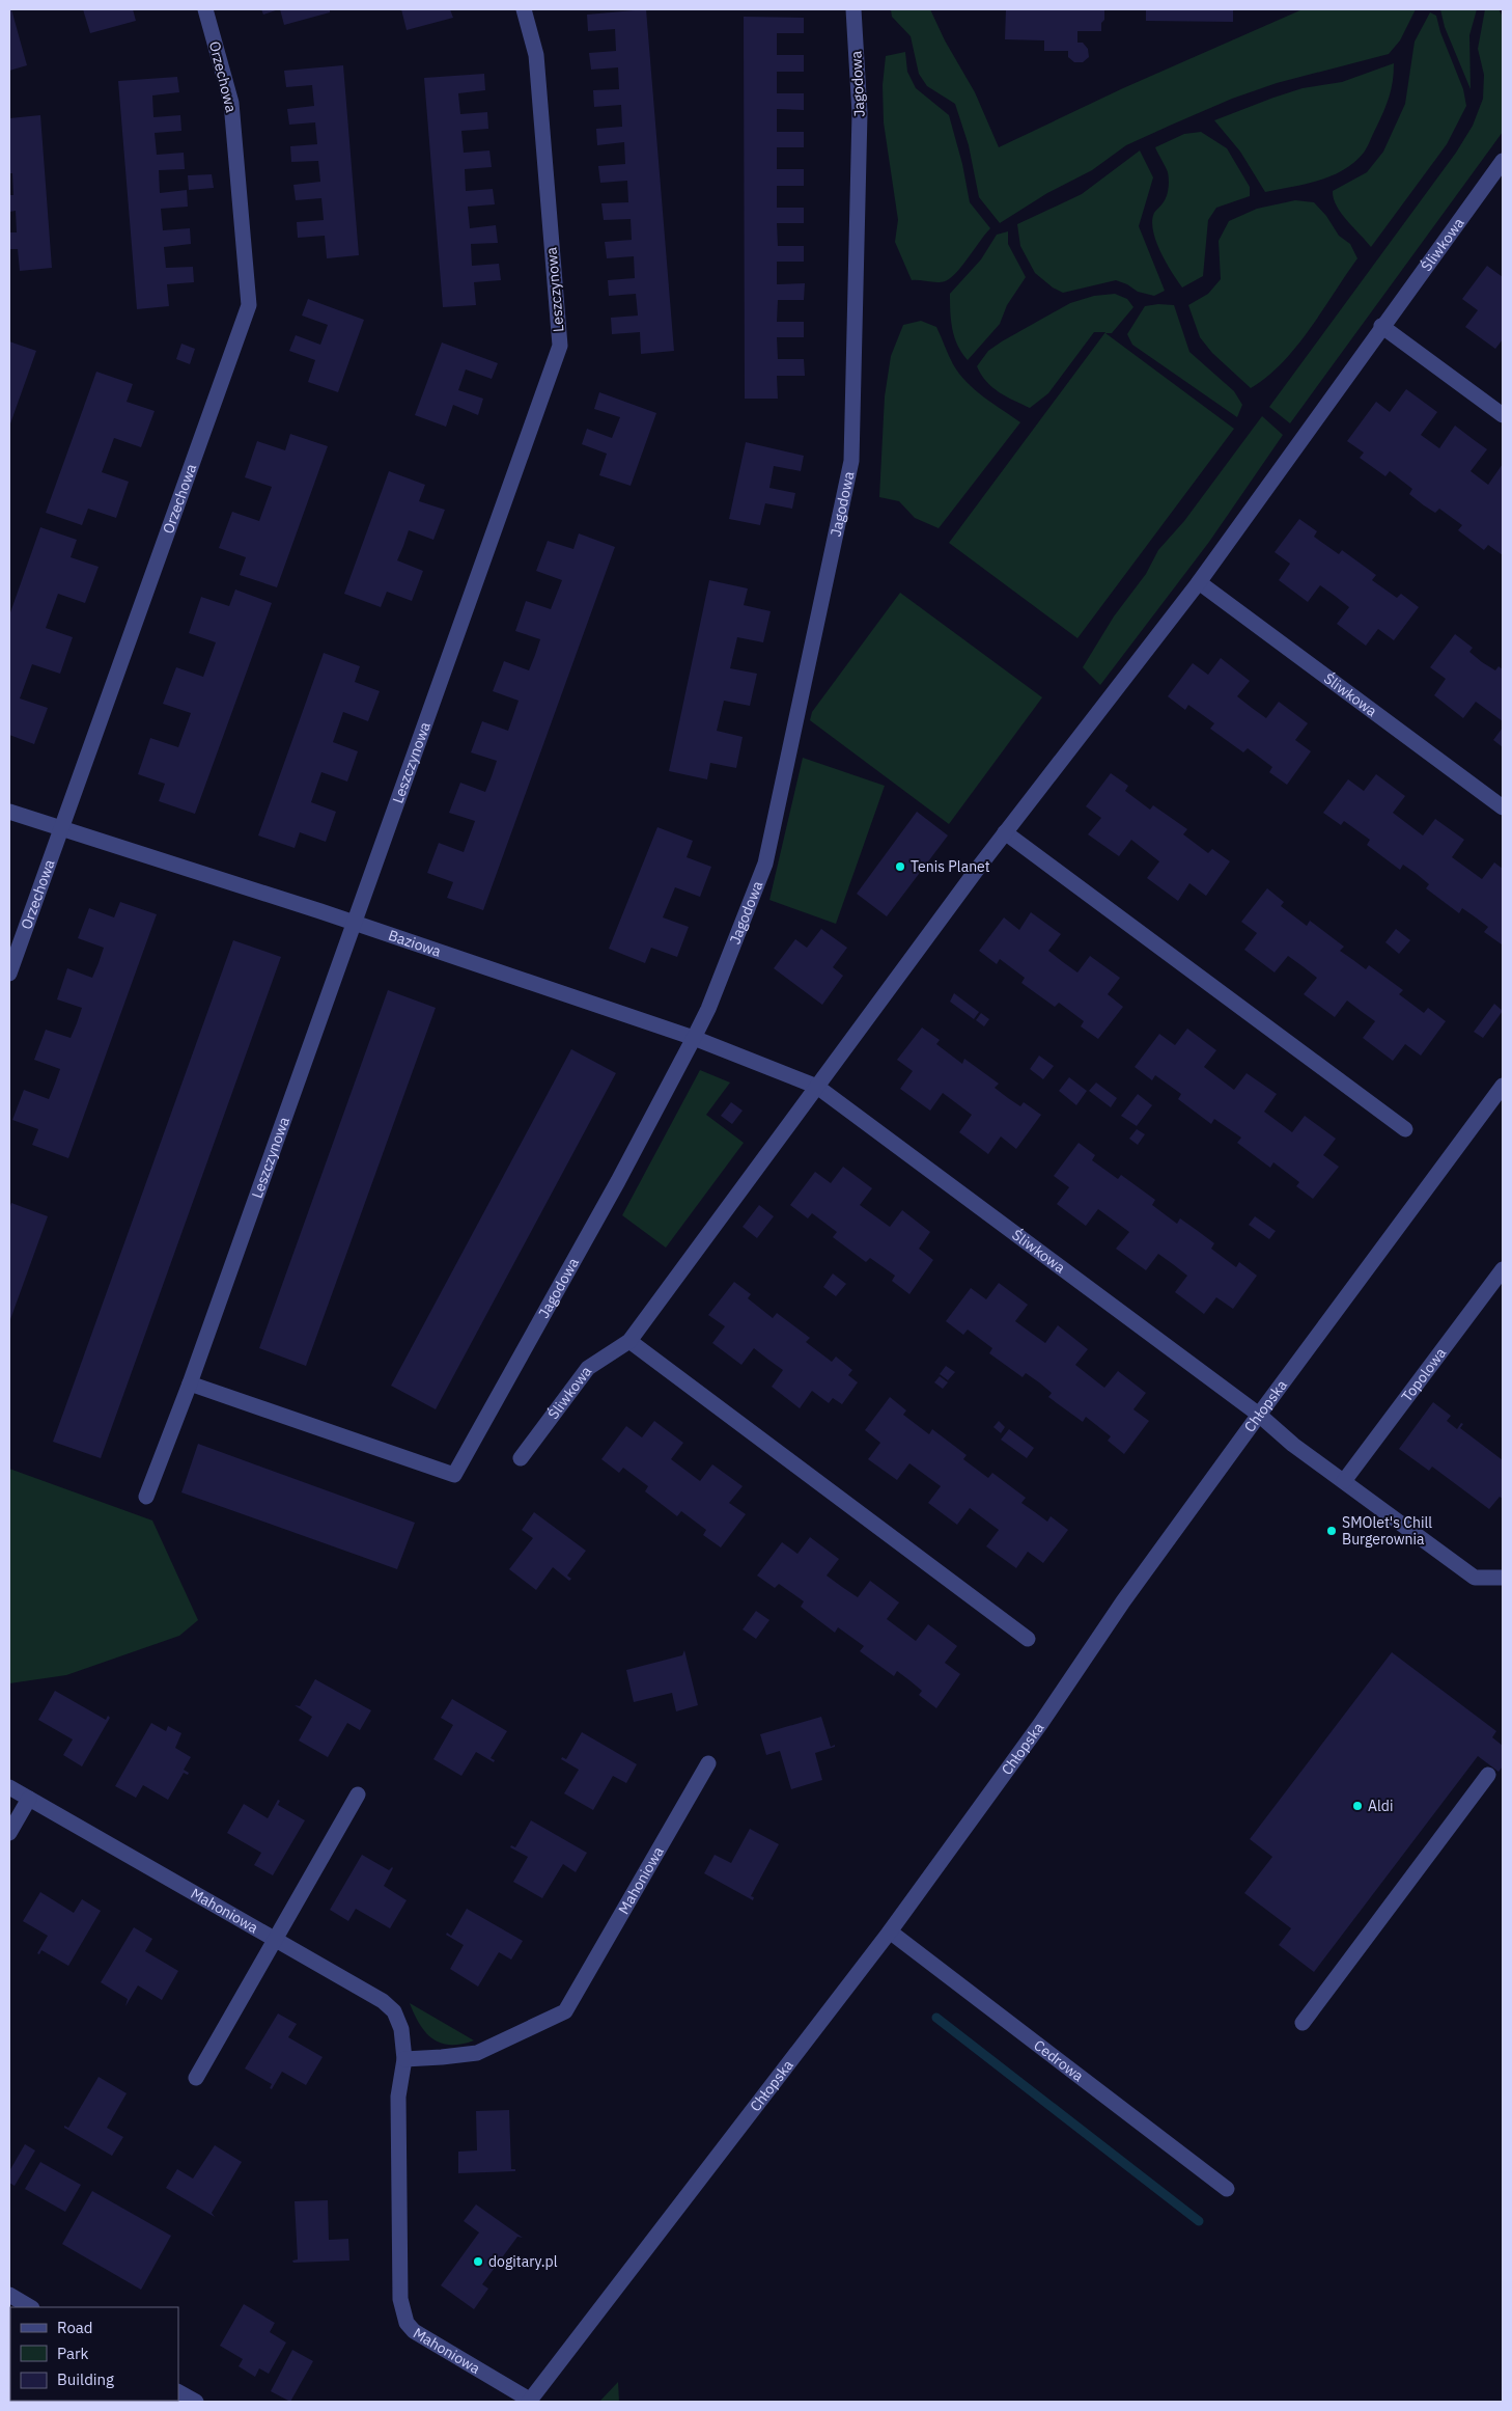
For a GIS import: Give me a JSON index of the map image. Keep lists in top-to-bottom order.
{
  "streets": {
    "street": [
      "Orzechowa",
      "Jagodowa",
      "Śliwkowa",
      "Leszczynowa",
      "Baziowa",
      "Topolowa",
      "Chłopska",
      "Mahoniowa",
      "Cedrowa"
    ]
  },
  "crossings": [
    ["Orzechowa", "Baziowa"],
    ["Jagodowa", "Leszczynowa"],
    ["Jagodowa", "Baziowa"],
    ["Śliwkowa", "Baziowa"],
    ["Śliwkowa", "Chłopska"],
    ["Leszczynowa", "Baziowa"],
    ["Chłopska", "Mahoniowa"],
    ["Chłopska", "Cedrowa"]
  ],
  "places": [
    "Tenis Planet",
    "SMOlet's Chill Burgerownia",
    "Aldi",
    "dogitary.pl"
  ],
  "legend": ["Road", "Park", "Building"]
}
